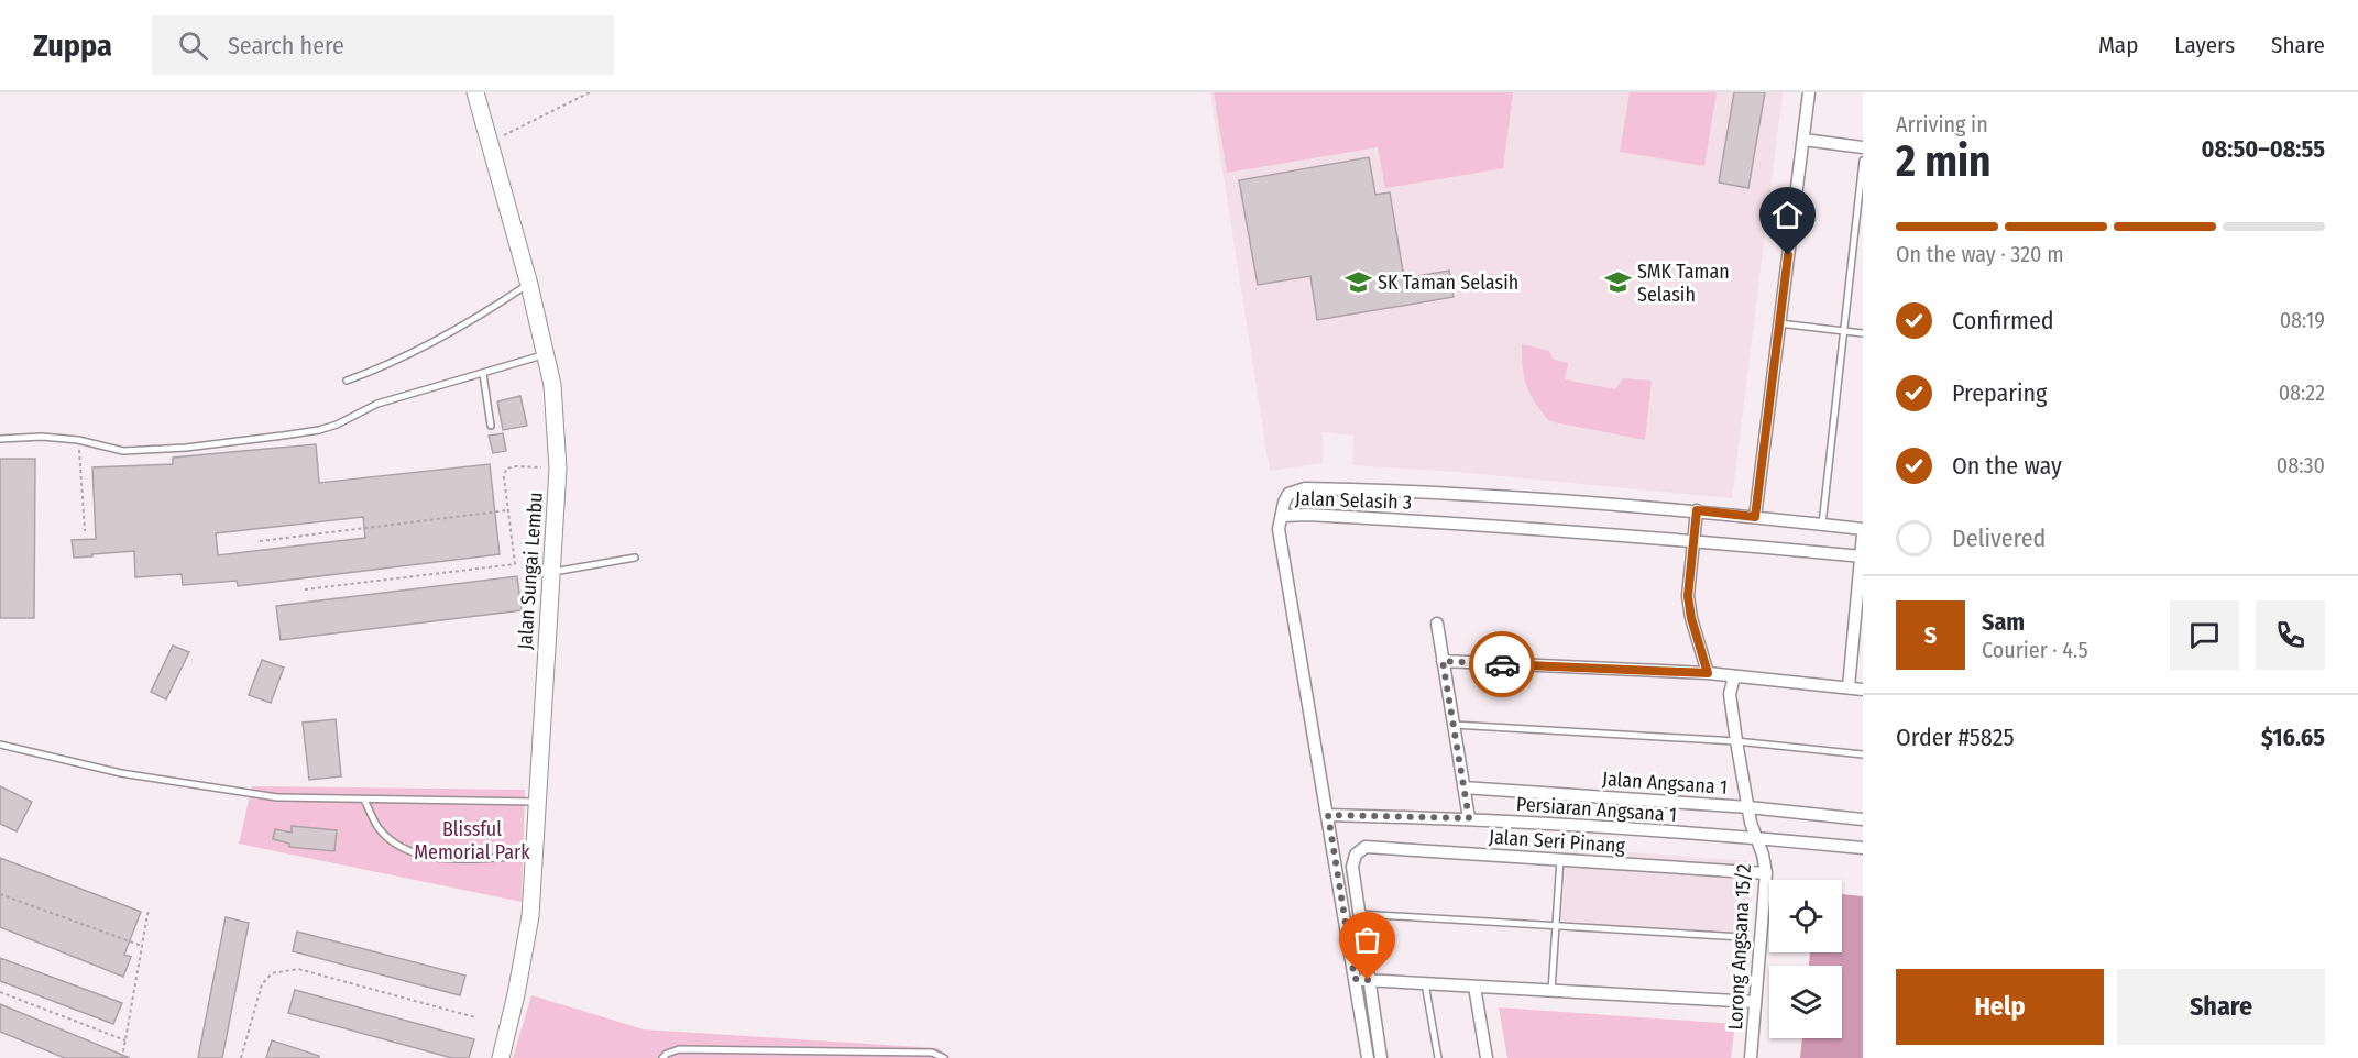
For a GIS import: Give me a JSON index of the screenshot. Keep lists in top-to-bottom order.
{
  "streets": {
    "main road": ["Jalan Sungai Lembu"],
    "street": [
      "Jalan Selasih 3",
      "Jalan Angsana 1",
      "Persiaran Angsana 1",
      "Jalan Seri Pinang",
      "Lorong Angsana 15/2"
    ]
  },
  "crossings": [
    ["Jalan Angsana 1", "Lorong Angsana 15/2"],
    ["Persiaran Angsana 1", "Lorong Angsana 15/2"],
    ["Jalan Seri Pinang", "Lorong Angsana 15/2"]
  ],
  "parks": ["Blissful Memorial Park"],
  "places": {
    "school or university": ["SK Taman Selasih", "SMK Taman Selasih"]
  },
  "page": {
    "header": "Zuppa",
    "search": "Search here",
    "nav": ["Map", "Layers", "Share"],
    "heading": ["2 min", "Arriving in", "08:50–08:55"],
    "panel": [
      "Sam",
      "Courier · 4.5",
      "Order #5825",
      "$16.65"
    ],
    "bar": "On the way · 320 m",
    "list": [
      ["Confirmed", "08:19"],
      ["Preparing", "08:22"],
      ["On the way", "08:30"],
      "Delivered"
    ],
    "round": "S",
    "buttons": ["Help", "Share"]
  }
}
